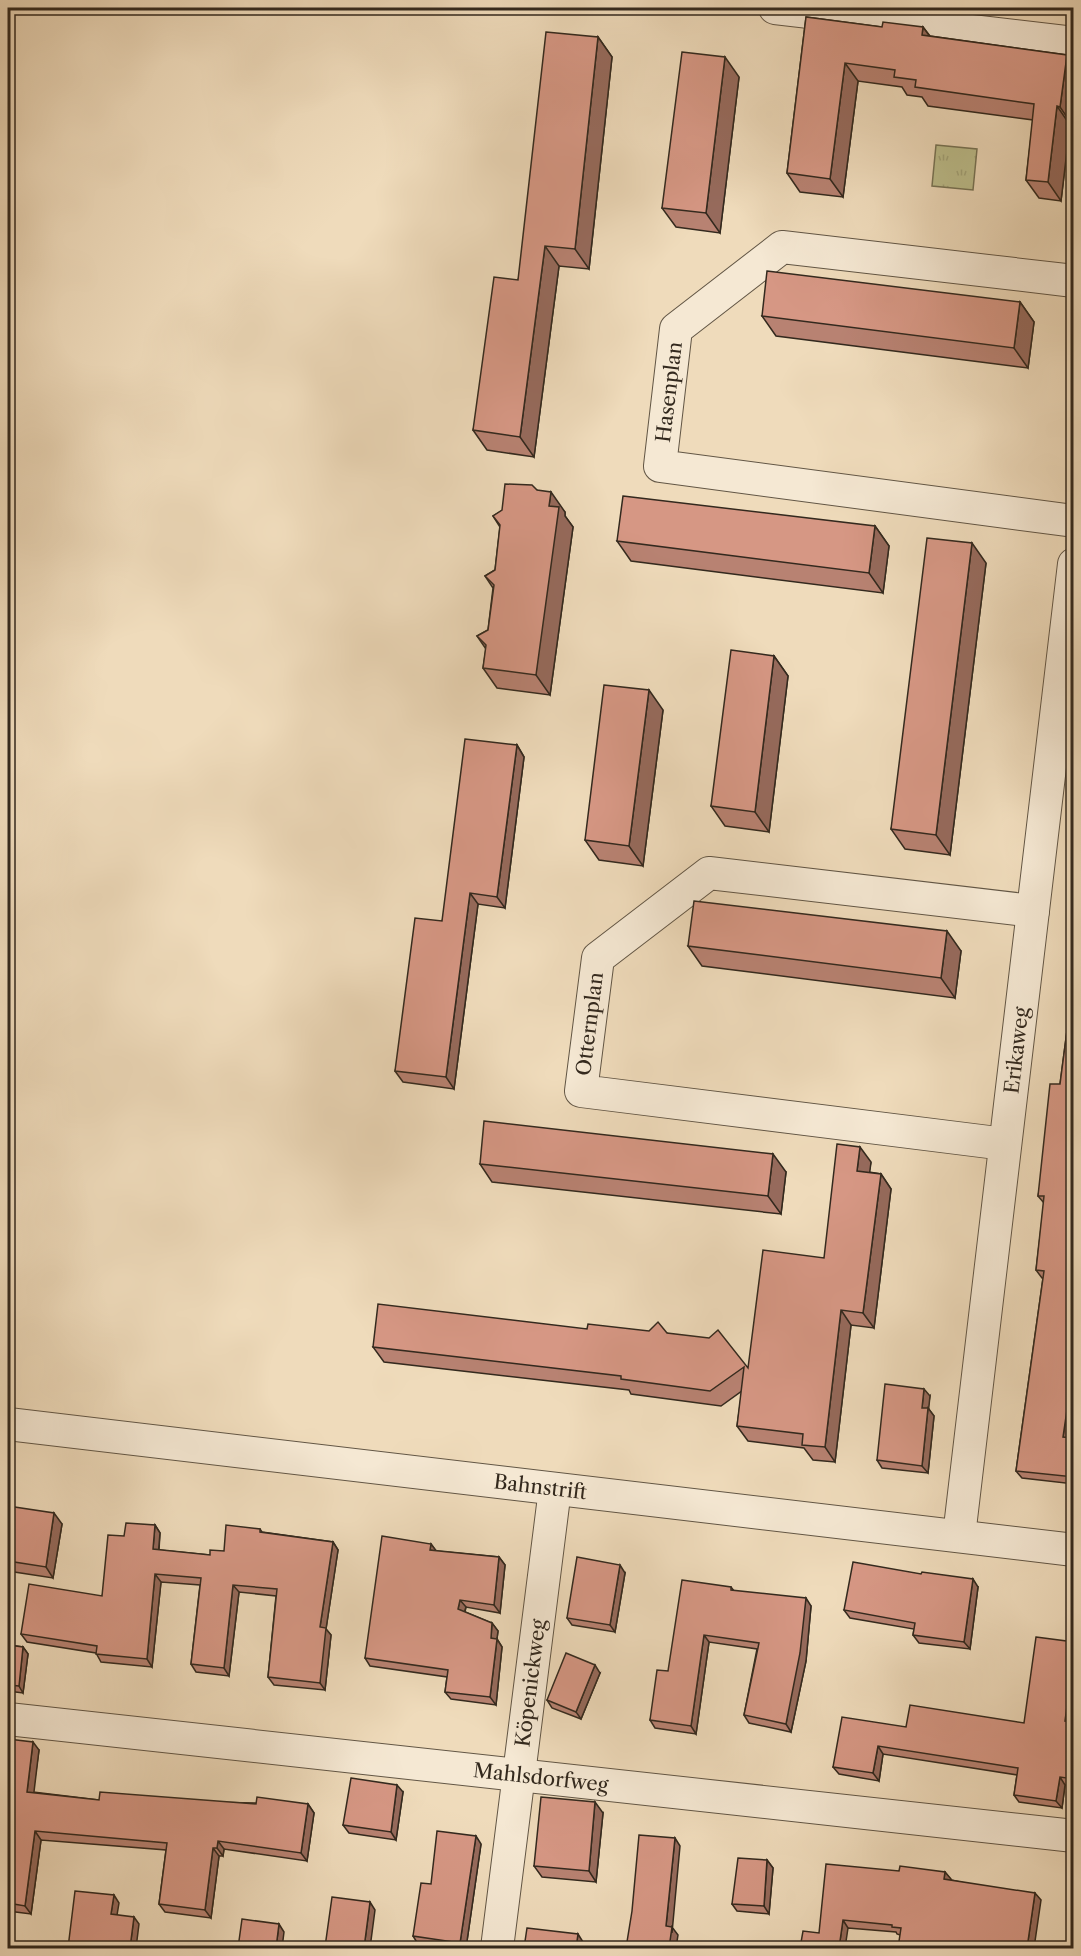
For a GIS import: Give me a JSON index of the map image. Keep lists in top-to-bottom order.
{
  "streets": {
    "street": [
      "Hasenplan",
      "Otternplan",
      "Erikaweg",
      "Bahnstrift",
      "Köpenickweg",
      "Mahlsdorfweg"
    ]
  },
  "crossings": [
    ["Otternplan", "Erikaweg"],
    ["Erikaweg", "Bahnstrift"],
    ["Bahnstrift", "Köpenickweg"],
    ["Köpenickweg", "Mahlsdorfweg"]
  ]
}
